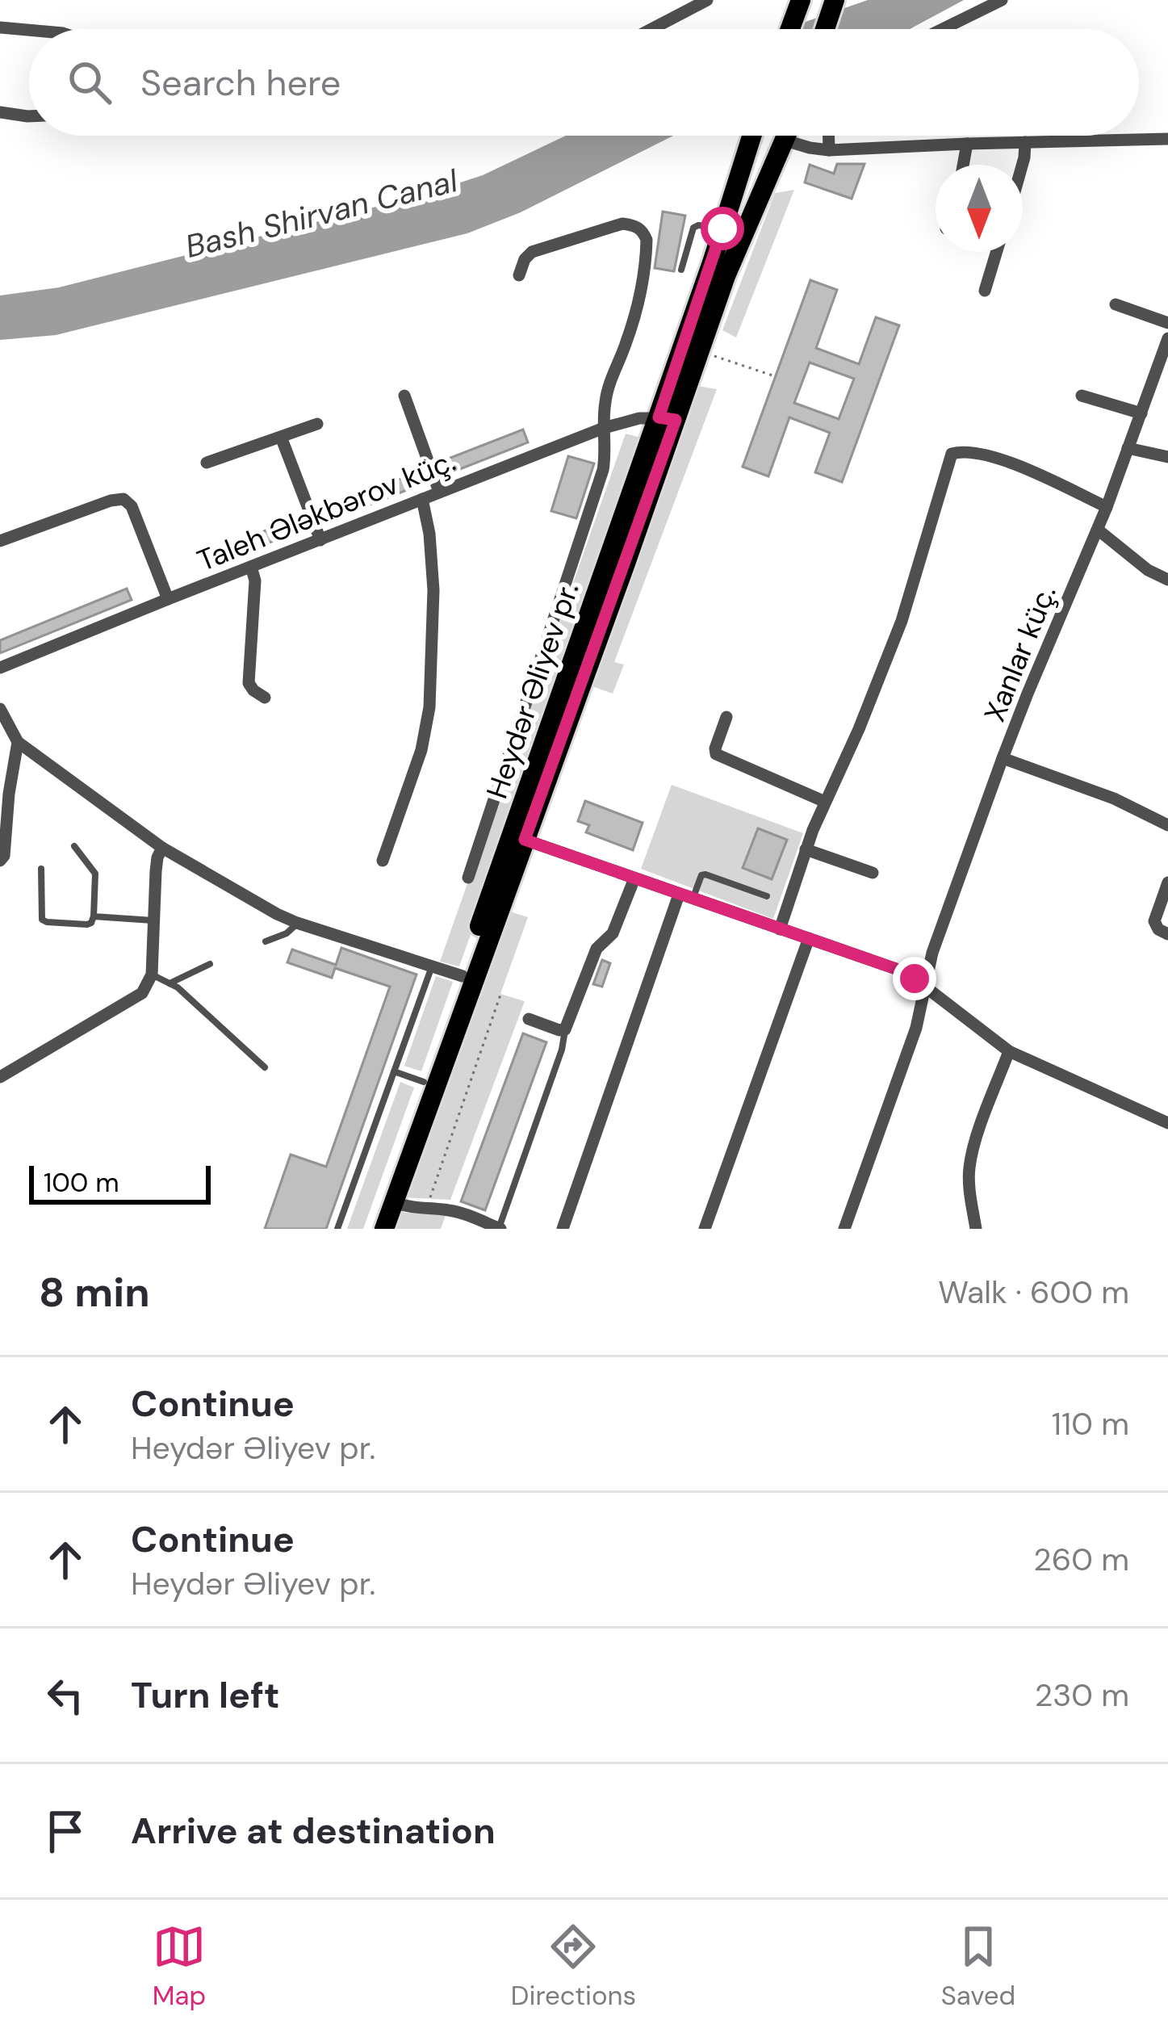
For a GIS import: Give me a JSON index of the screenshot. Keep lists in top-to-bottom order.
{
  "streets": {
    "main road": ["Heydər Əliyev pr."],
    "street": ["Taleh Ələkbərov küç.", "Xanlar küç."]
  },
  "crossings": [
    ["Taleh Ələkbərov küç.", "Heydər Əliyev pr."]
  ],
  "water": ["Bash Shirvan Canal"],
  "scale_bar": "100 m",
  "north": "bottom",
  "page": {
    "search": "Search here",
    "scale": "100 m",
    "heading": ["8 min", "Walk · 600 m"],
    "list": [
      ["Continue", "Heydər Əliyev pr.", "110 m"],
      ["Continue", "Heydər Əliyev pr.", "260 m"],
      ["Turn left", "230 m"],
      "Arrive at destination"
    ],
    "nav": ["Map", "Directions", "Saved"]
  }
}
